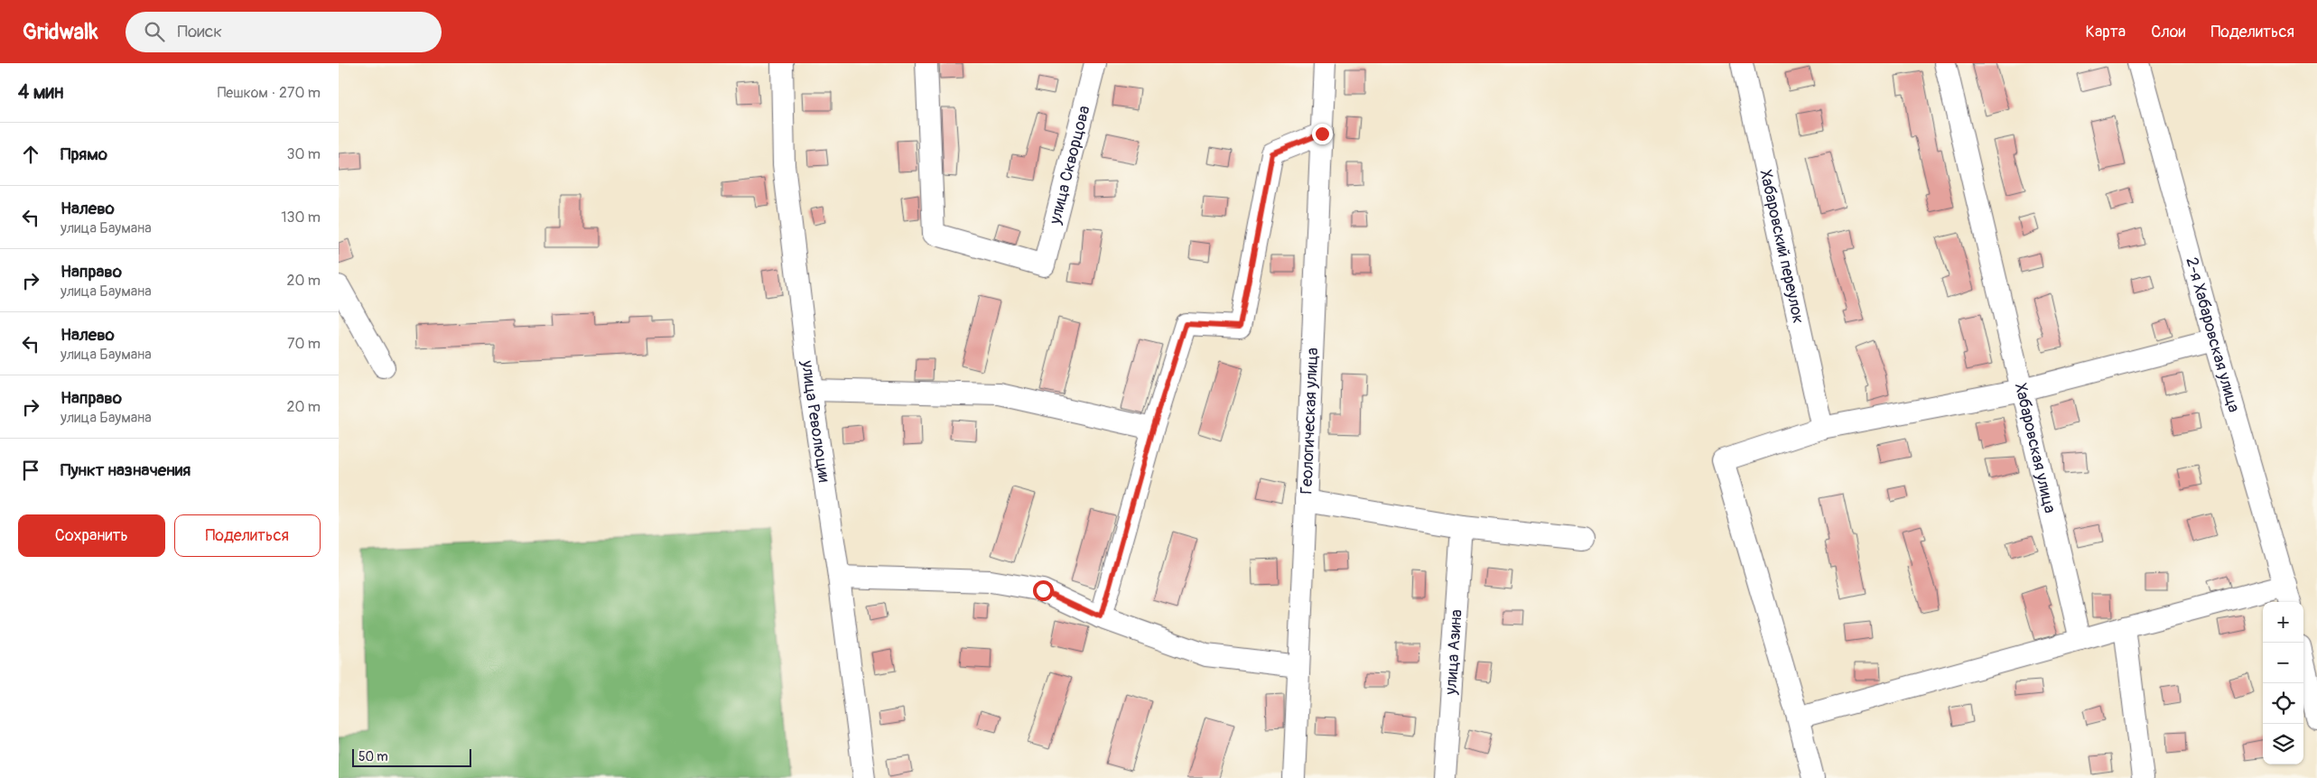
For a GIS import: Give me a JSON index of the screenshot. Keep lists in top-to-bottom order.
{
  "streets": {
    "street": [
      "улица Скворцова",
      "Хабаровский переулок",
      "2-я Хабаровская улица",
      "Геологическая улица",
      "улица Революции",
      "Хабаровская улица",
      "улица Азина"
    ]
  },
  "scale_bar": "50 m",
  "page": {
    "header": "Gridwalk",
    "search": "Поиск",
    "nav": ["Карта", "Слои", "Поделиться"],
    "heading": ["4 мин", "Пешком · 270 m"],
    "list": [
      ["Прямо", "30 m"],
      ["Налево", "улица Баумана", "130 m"],
      ["Направо", "улица Баумана", "20 m"],
      ["Налево", "улица Баумана", "70 m"],
      ["Направо", "улица Баумана", "20 m"],
      "Пункт назначения"
    ],
    "buttons": ["Сохранить", "Поделиться"],
    "map_buttons": ["+", "−"],
    "scale": "50 m"
  }
}
